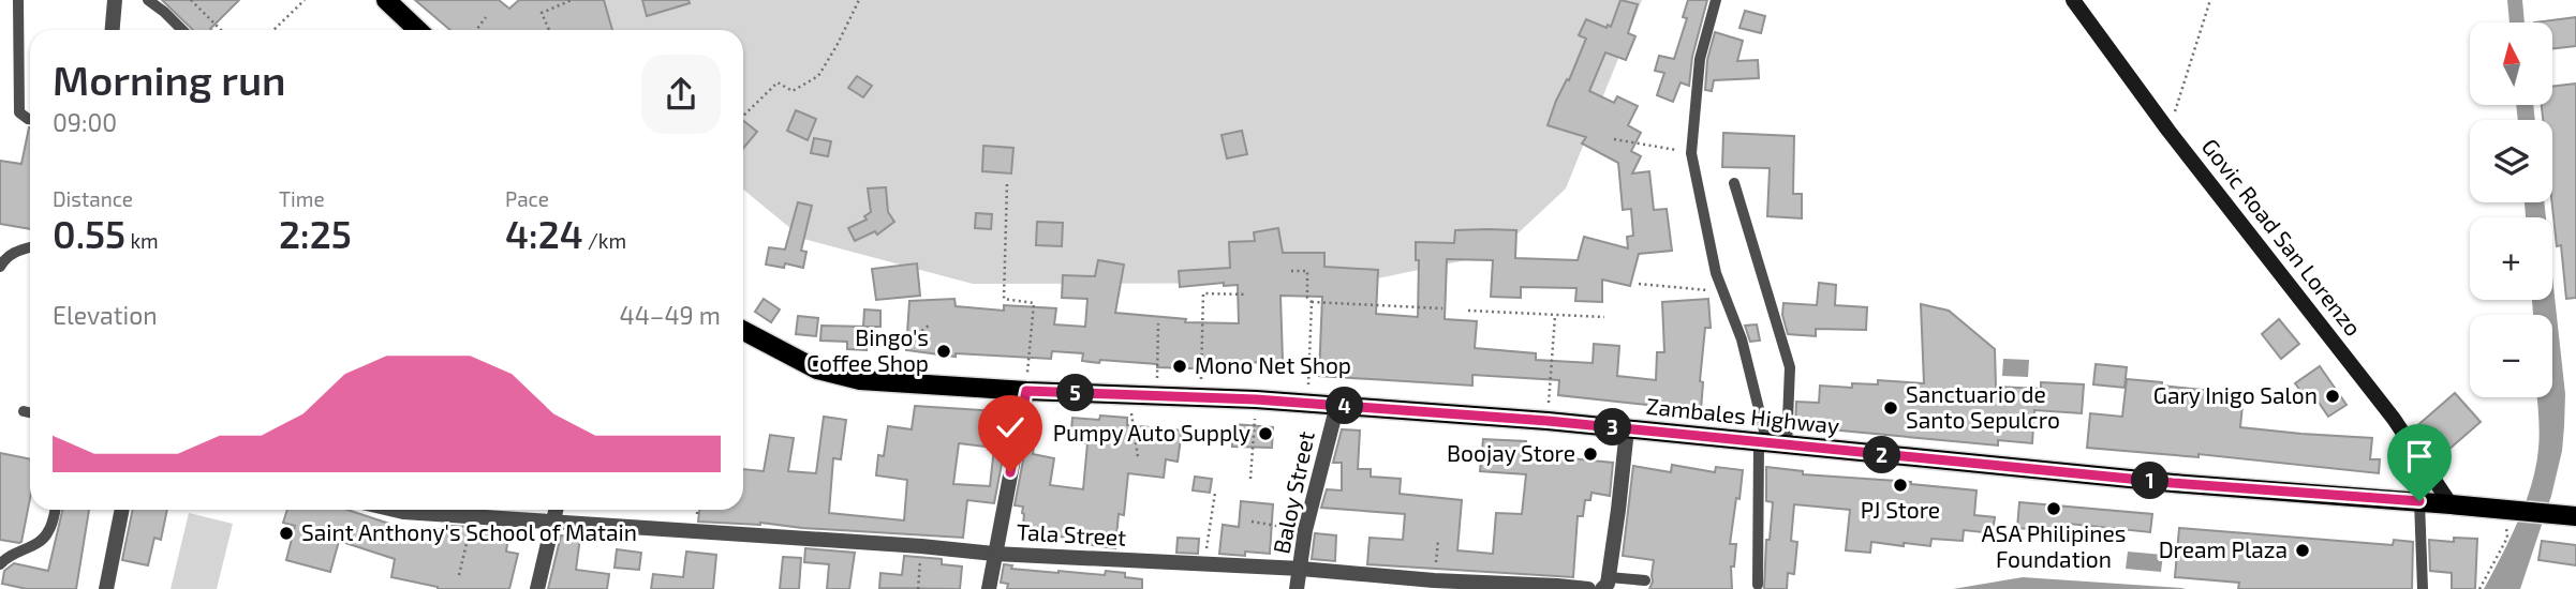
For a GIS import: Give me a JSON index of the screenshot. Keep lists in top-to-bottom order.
{
  "streets": {
    "main road": ["Govic Road San Lorenzo", "Zambales Highway"],
    "street": ["Baloy Street", "Tala Street"]
  },
  "crossings": [
    ["Govic Road San Lorenzo", "Zambales Highway"],
    ["Zambales Highway", "Baloy Street"],
    ["Baloy Street", "Tala Street"]
  ],
  "places": [
    "Bingo's Coffee Shop",
    "Mono Net Shop",
    "Gary Inigo Salon",
    "Sanctuario de Santo Sepulcro",
    "Pumpy Auto Supply",
    "Boojay Store",
    "PJ Store",
    "ASA Philipines Foundation",
    "Saint Anthony's School of Matain",
    "Dream Plaza"
  ],
  "north": "top",
  "page": {
    "map_buttons": ["+", "−"],
    "heading": ["Morning run", "09:00"],
    "stats": [
      ["Distance", "0.55 km"],
      ["Time", "2:25"],
      ["Pace", "4:24 /km"]
    ],
    "chart": ["Elevation", "44–49 m"],
    "pins": [
      "5",
      "4",
      "3",
      "2",
      "1"
    ]
  }
}
